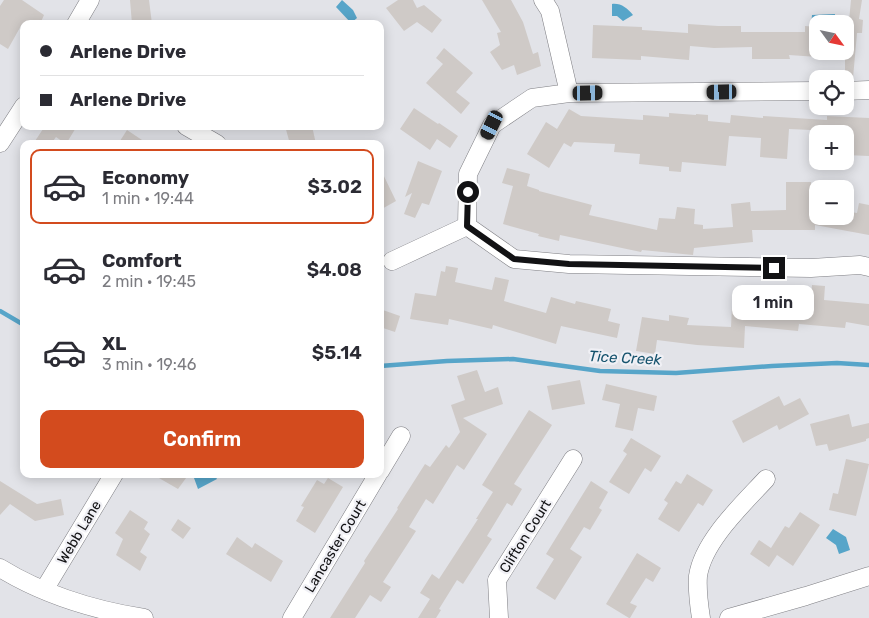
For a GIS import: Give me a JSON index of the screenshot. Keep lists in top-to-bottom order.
{
  "streets": {
    "street": ["Webb Lane", "Clifton Court", "Lancaster Court"]
  },
  "water": ["Tice Creek"],
  "north": "bottom right",
  "page": {
    "map_buttons": ["+", "−"],
    "banner": ["Arlene Drive", "Arlene Drive"],
    "list": [
      {
        "name": "Economy",
        "note": "1 min · 19:44",
        "value": "$3.02"
      },
      {
        "name": "Comfort",
        "note": "2 min · 19:45",
        "value": "$4.08"
      },
      {
        "name": "XL",
        "note": "3 min · 19:46",
        "value": "$5.14"
      }
    ],
    "bubble": "1 min",
    "buttons": "Confirm"
  }
}
